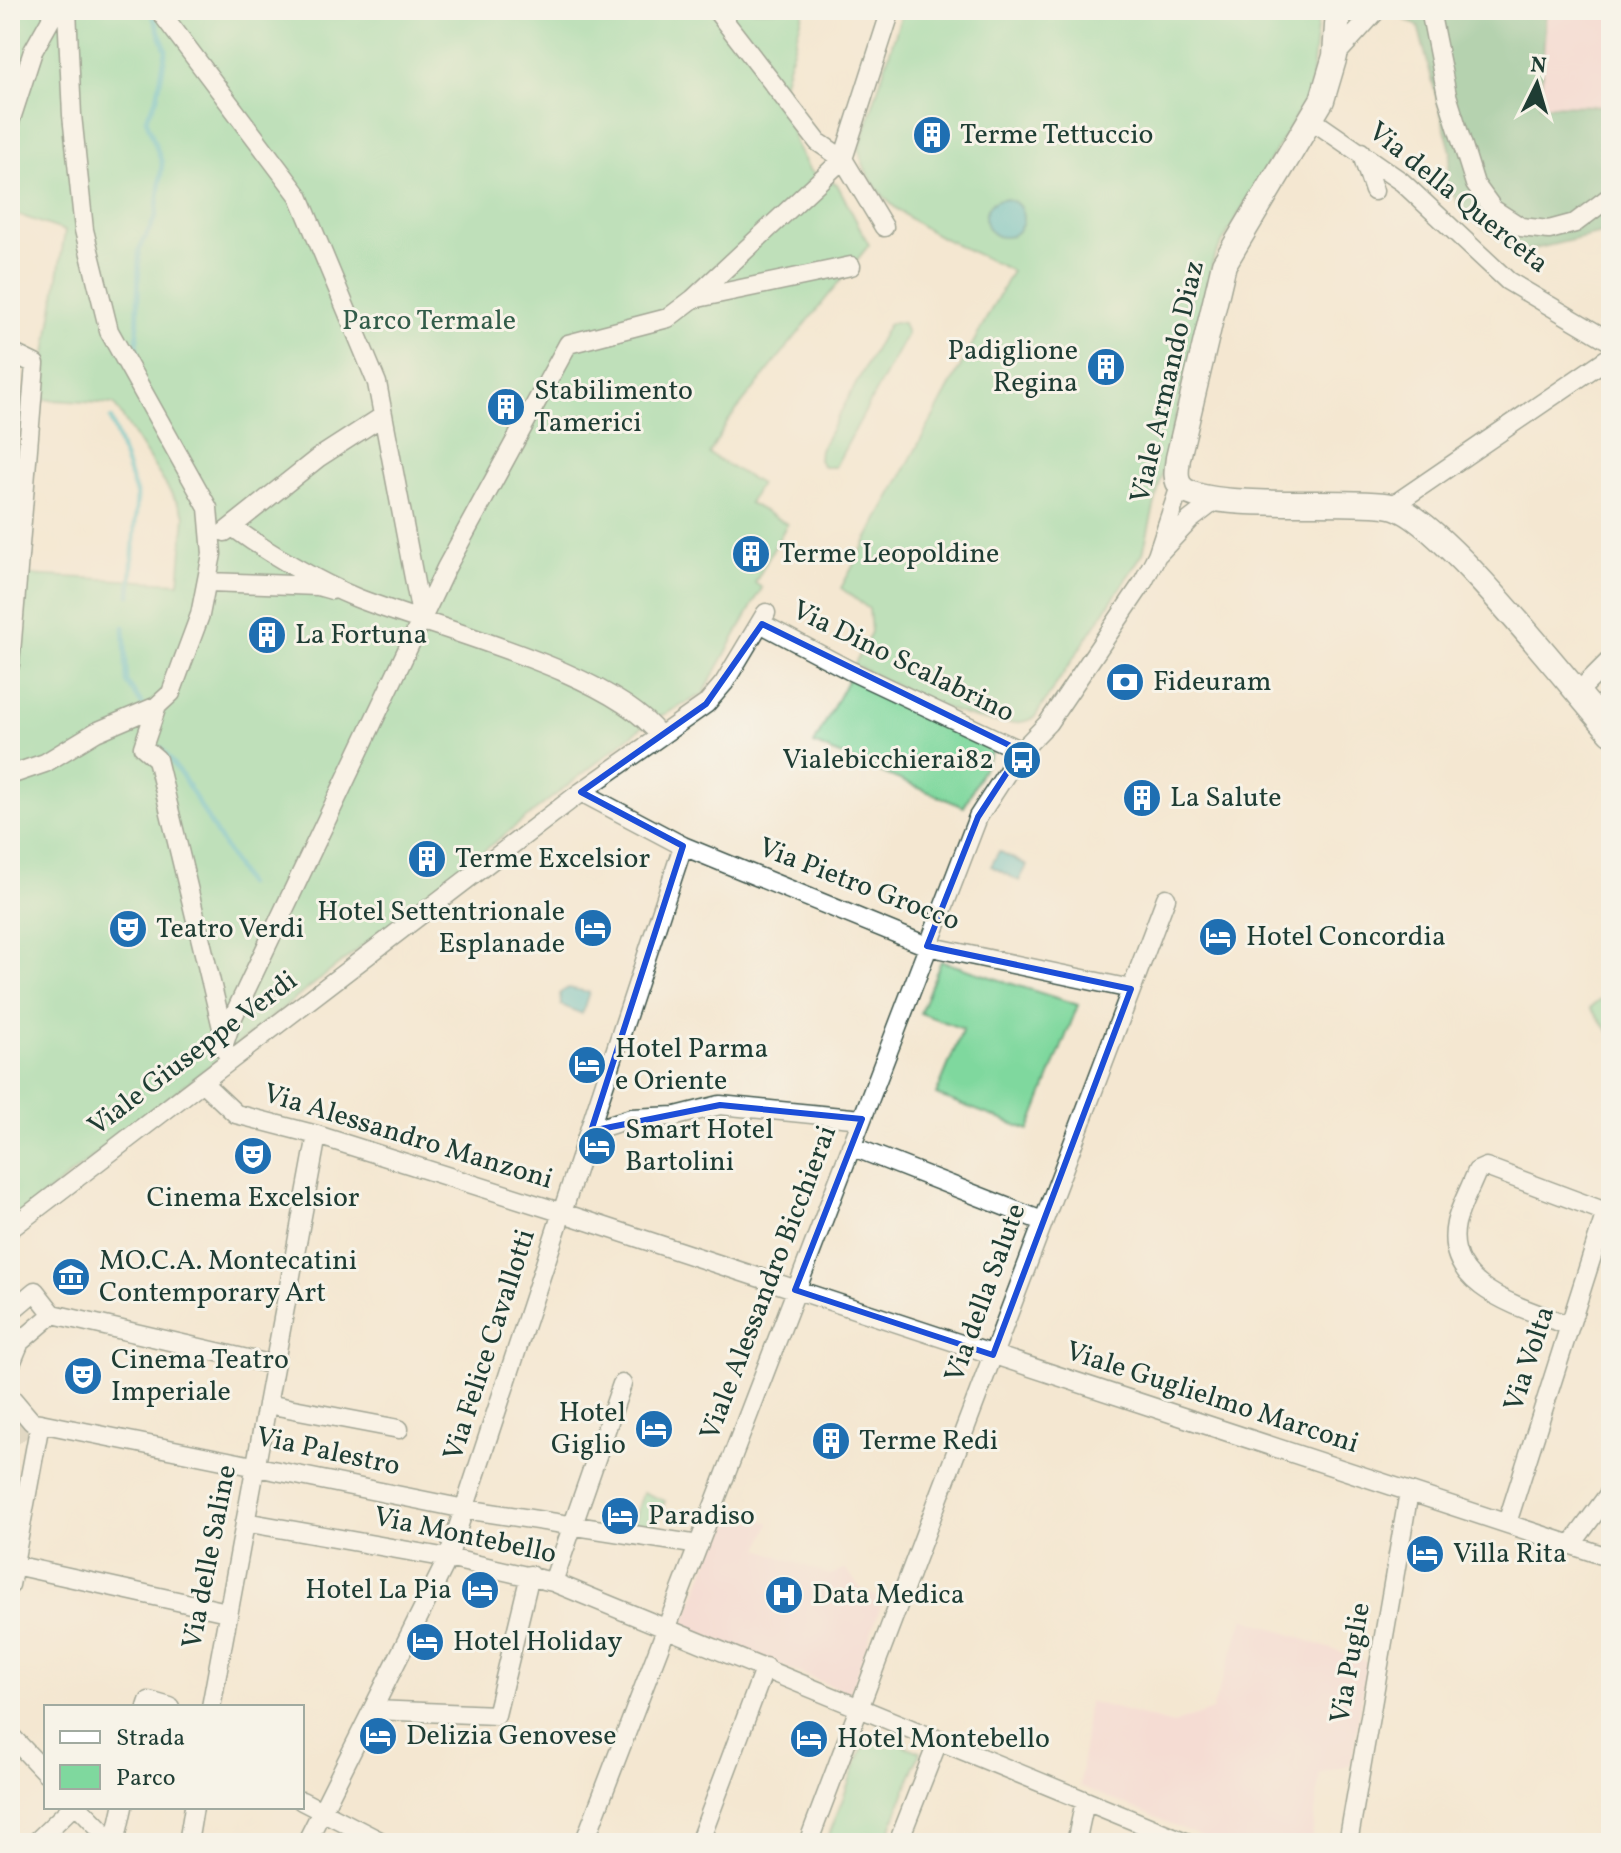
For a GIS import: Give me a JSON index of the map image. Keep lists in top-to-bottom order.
{
  "streets": {
    "main road": ["Viale Armando Diaz"],
    "street": [
      "Via della Querceta",
      "Via Dino Scalabrino",
      "Via Pietro Grocco",
      "Viale Giuseppe Verdi",
      "Via Alessandro Manzoni",
      "Viale Alessandro Bicchierai",
      "Via della Salute",
      "Via Felice Cavallotti",
      "Via Volta",
      "Viale Guglielmo Marconi",
      "Via Palestro",
      "Via Montebello",
      "Via delle Saline",
      "Via Puglie"
    ]
  },
  "crossings": [
    ["Via della Querceta", "Viale Armando Diaz"],
    ["Viale Armando Diaz", "Via Dino Scalabrino"],
    ["Viale Armando Diaz", "Viale Alessandro Bicchierai"],
    ["Via Dino Scalabrino", "Viale Giuseppe Verdi"],
    ["Via Dino Scalabrino", "Viale Alessandro Bicchierai"],
    ["Via Pietro Grocco", "Viale Giuseppe Verdi"],
    ["Via Pietro Grocco", "Viale Alessandro Bicchierai"],
    ["Via Pietro Grocco", "Via della Salute"],
    ["Via Pietro Grocco", "Via Felice Cavallotti"],
    ["Viale Giuseppe Verdi", "Via Alessandro Manzoni"],
    ["Via Alessandro Manzoni", "Viale Alessandro Bicchierai"],
    ["Via Alessandro Manzoni", "Via Felice Cavallotti"],
    ["Via Alessandro Manzoni", "Viale Guglielmo Marconi"],
    ["Via Alessandro Manzoni", "Via delle Saline"],
    ["Viale Alessandro Bicchierai", "Viale Guglielmo Marconi"],
    ["Viale Alessandro Bicchierai", "Via Palestro"],
    ["Viale Alessandro Bicchierai", "Via Montebello"],
    ["Via della Salute", "Viale Guglielmo Marconi"],
    ["Via della Salute", "Via Montebello"],
    ["Via Felice Cavallotti", "Via Palestro"],
    ["Via Felice Cavallotti", "Via Montebello"],
    ["Via Volta", "Viale Guglielmo Marconi"],
    ["Viale Guglielmo Marconi", "Via Puglie"],
    ["Via Palestro", "Via delle Saline"],
    ["Via Montebello", "Via delle Saline"]
  ],
  "parks": ["Parco Termale"],
  "places": {
    "building": [
      "Terme Tettuccio",
      "Padiglione Regina",
      "Stabilimento Tamerici",
      "Terme Leopoldine",
      "La Fortuna",
      "La Salute",
      "Terme Excelsior",
      "Terme Redi"
    ],
    "bank": ["Fideuram"],
    "bus stop": ["Vialebicchierai82"],
    "hotel": [
      "Hotel Settentrionale Esplanade",
      "Hotel Concordia",
      "Hotel Parma e Oriente",
      "Smart Hotel Bartolini",
      "Hotel Giglio",
      "Paradiso",
      "Villa Rita",
      "Hotel La Pia",
      "Hotel Holiday",
      "Delizia Genovese",
      "Hotel Montebello"
    ],
    "theatre": ["Teatro Verdi", "Cinema Excelsior", "Cinema Teatro Imperiale"],
    "museum": ["MO.C.A. Montecatini Contemporary Art"],
    "hospital": ["Data Medica"]
  },
  "legend": ["Strada", "Parco"],
  "north": "top"
}
